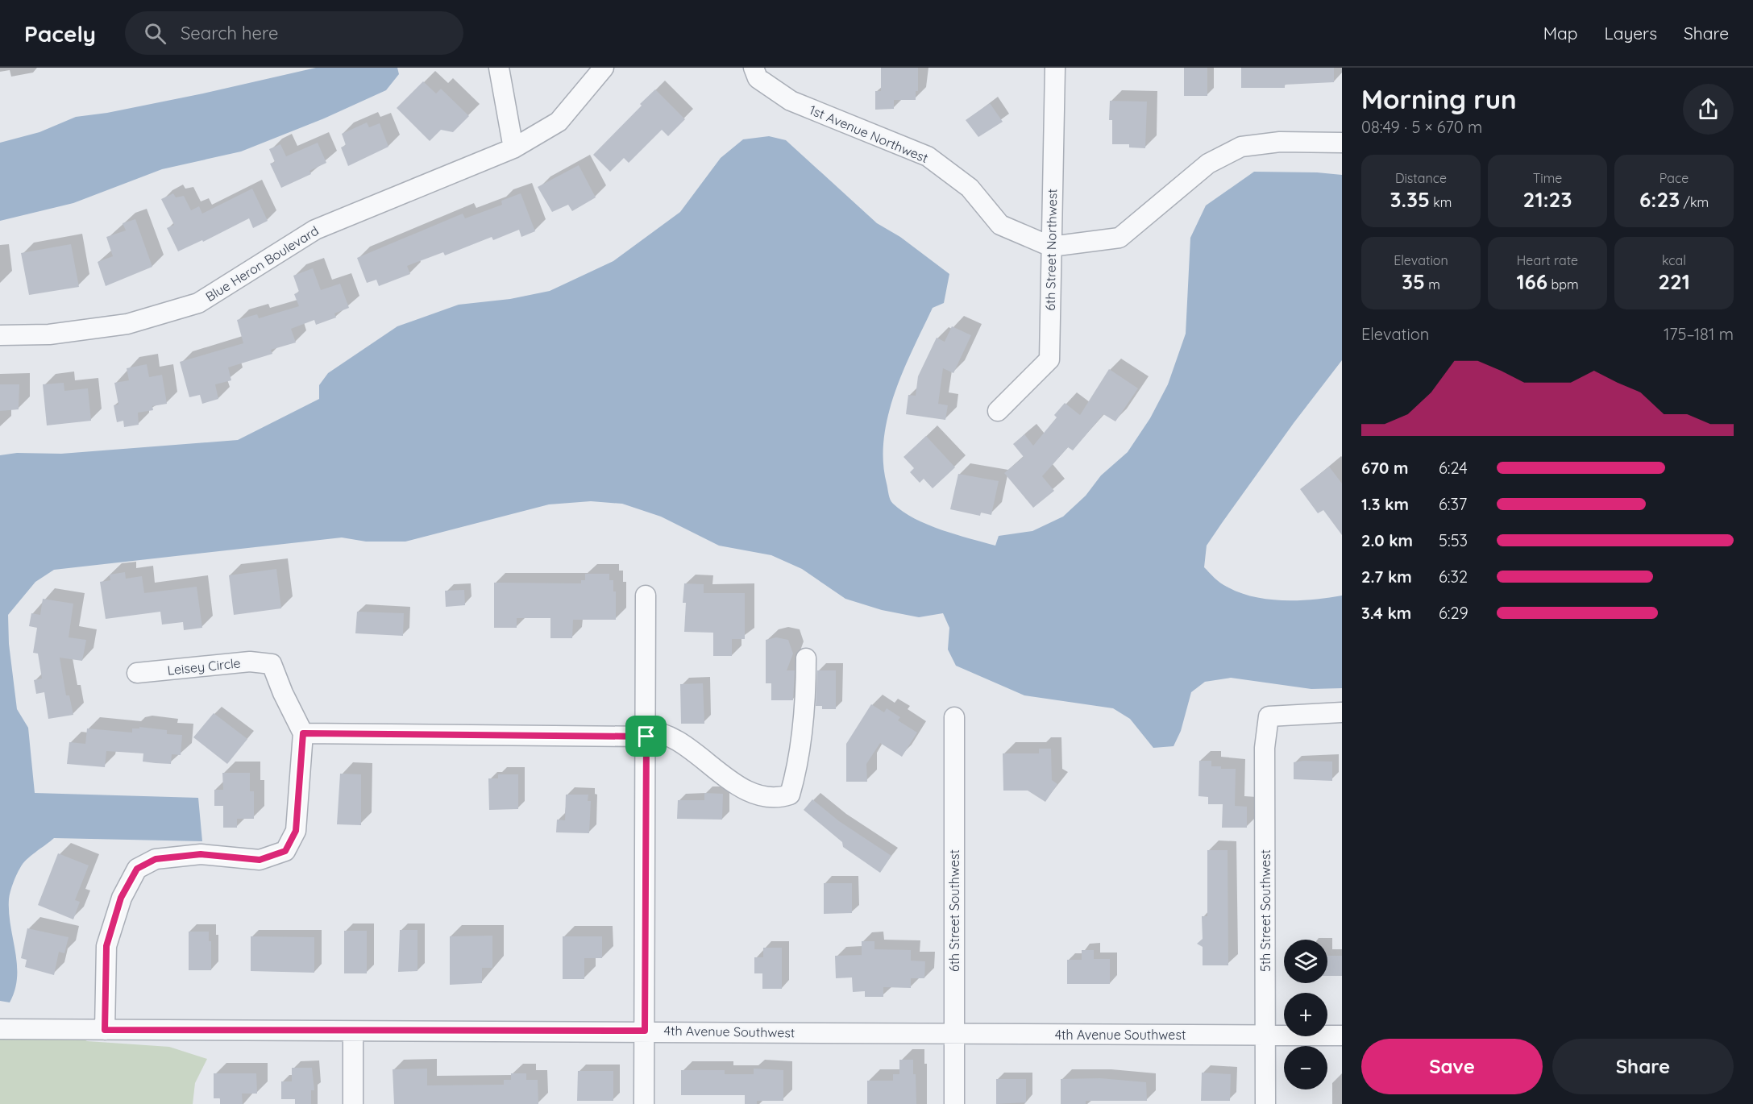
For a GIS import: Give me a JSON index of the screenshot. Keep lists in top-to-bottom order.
{
  "streets": {
    "street": [
      "1st Avenue Northwest",
      "6th Street Northwest",
      "Blue Heron Boulevard",
      "Leisey Circle",
      "6th Street Southwest",
      "5th Street Southwest",
      "4th Avenue Southwest"
    ]
  },
  "crossings": [
    ["1st Avenue Northwest", "6th Street Northwest"],
    ["6th Street Southwest", "4th Avenue Southwest"],
    ["5th Street Southwest", "4th Avenue Southwest"]
  ],
  "page": {
    "header": "Pacely",
    "search": "Search here",
    "nav": ["Map", "Layers", "Share"],
    "heading": ["Morning run", "08:49 · 5 × 670 m"],
    "stats": [
      ["Distance", "3.35 km"],
      ["Time", "21:23"],
      ["Pace", "6:23 /km"],
      ["Elevation", "35 m"],
      ["Heart rate", "166 bpm"],
      ["kcal", "221"]
    ],
    "chart": ["Elevation", "175–181 m"],
    "list": [
      {
        "name": "670 m",
        "note": "6:24"
      },
      {
        "name": "1.3 km",
        "note": "6:37"
      },
      {
        "name": "2.0 km",
        "note": "5:53"
      },
      {
        "name": "2.7 km",
        "note": "6:32"
      },
      {
        "name": "3.4 km",
        "note": "6:29"
      }
    ],
    "map_buttons": ["+", "−"],
    "buttons": ["Save", "Share"]
  }
}
